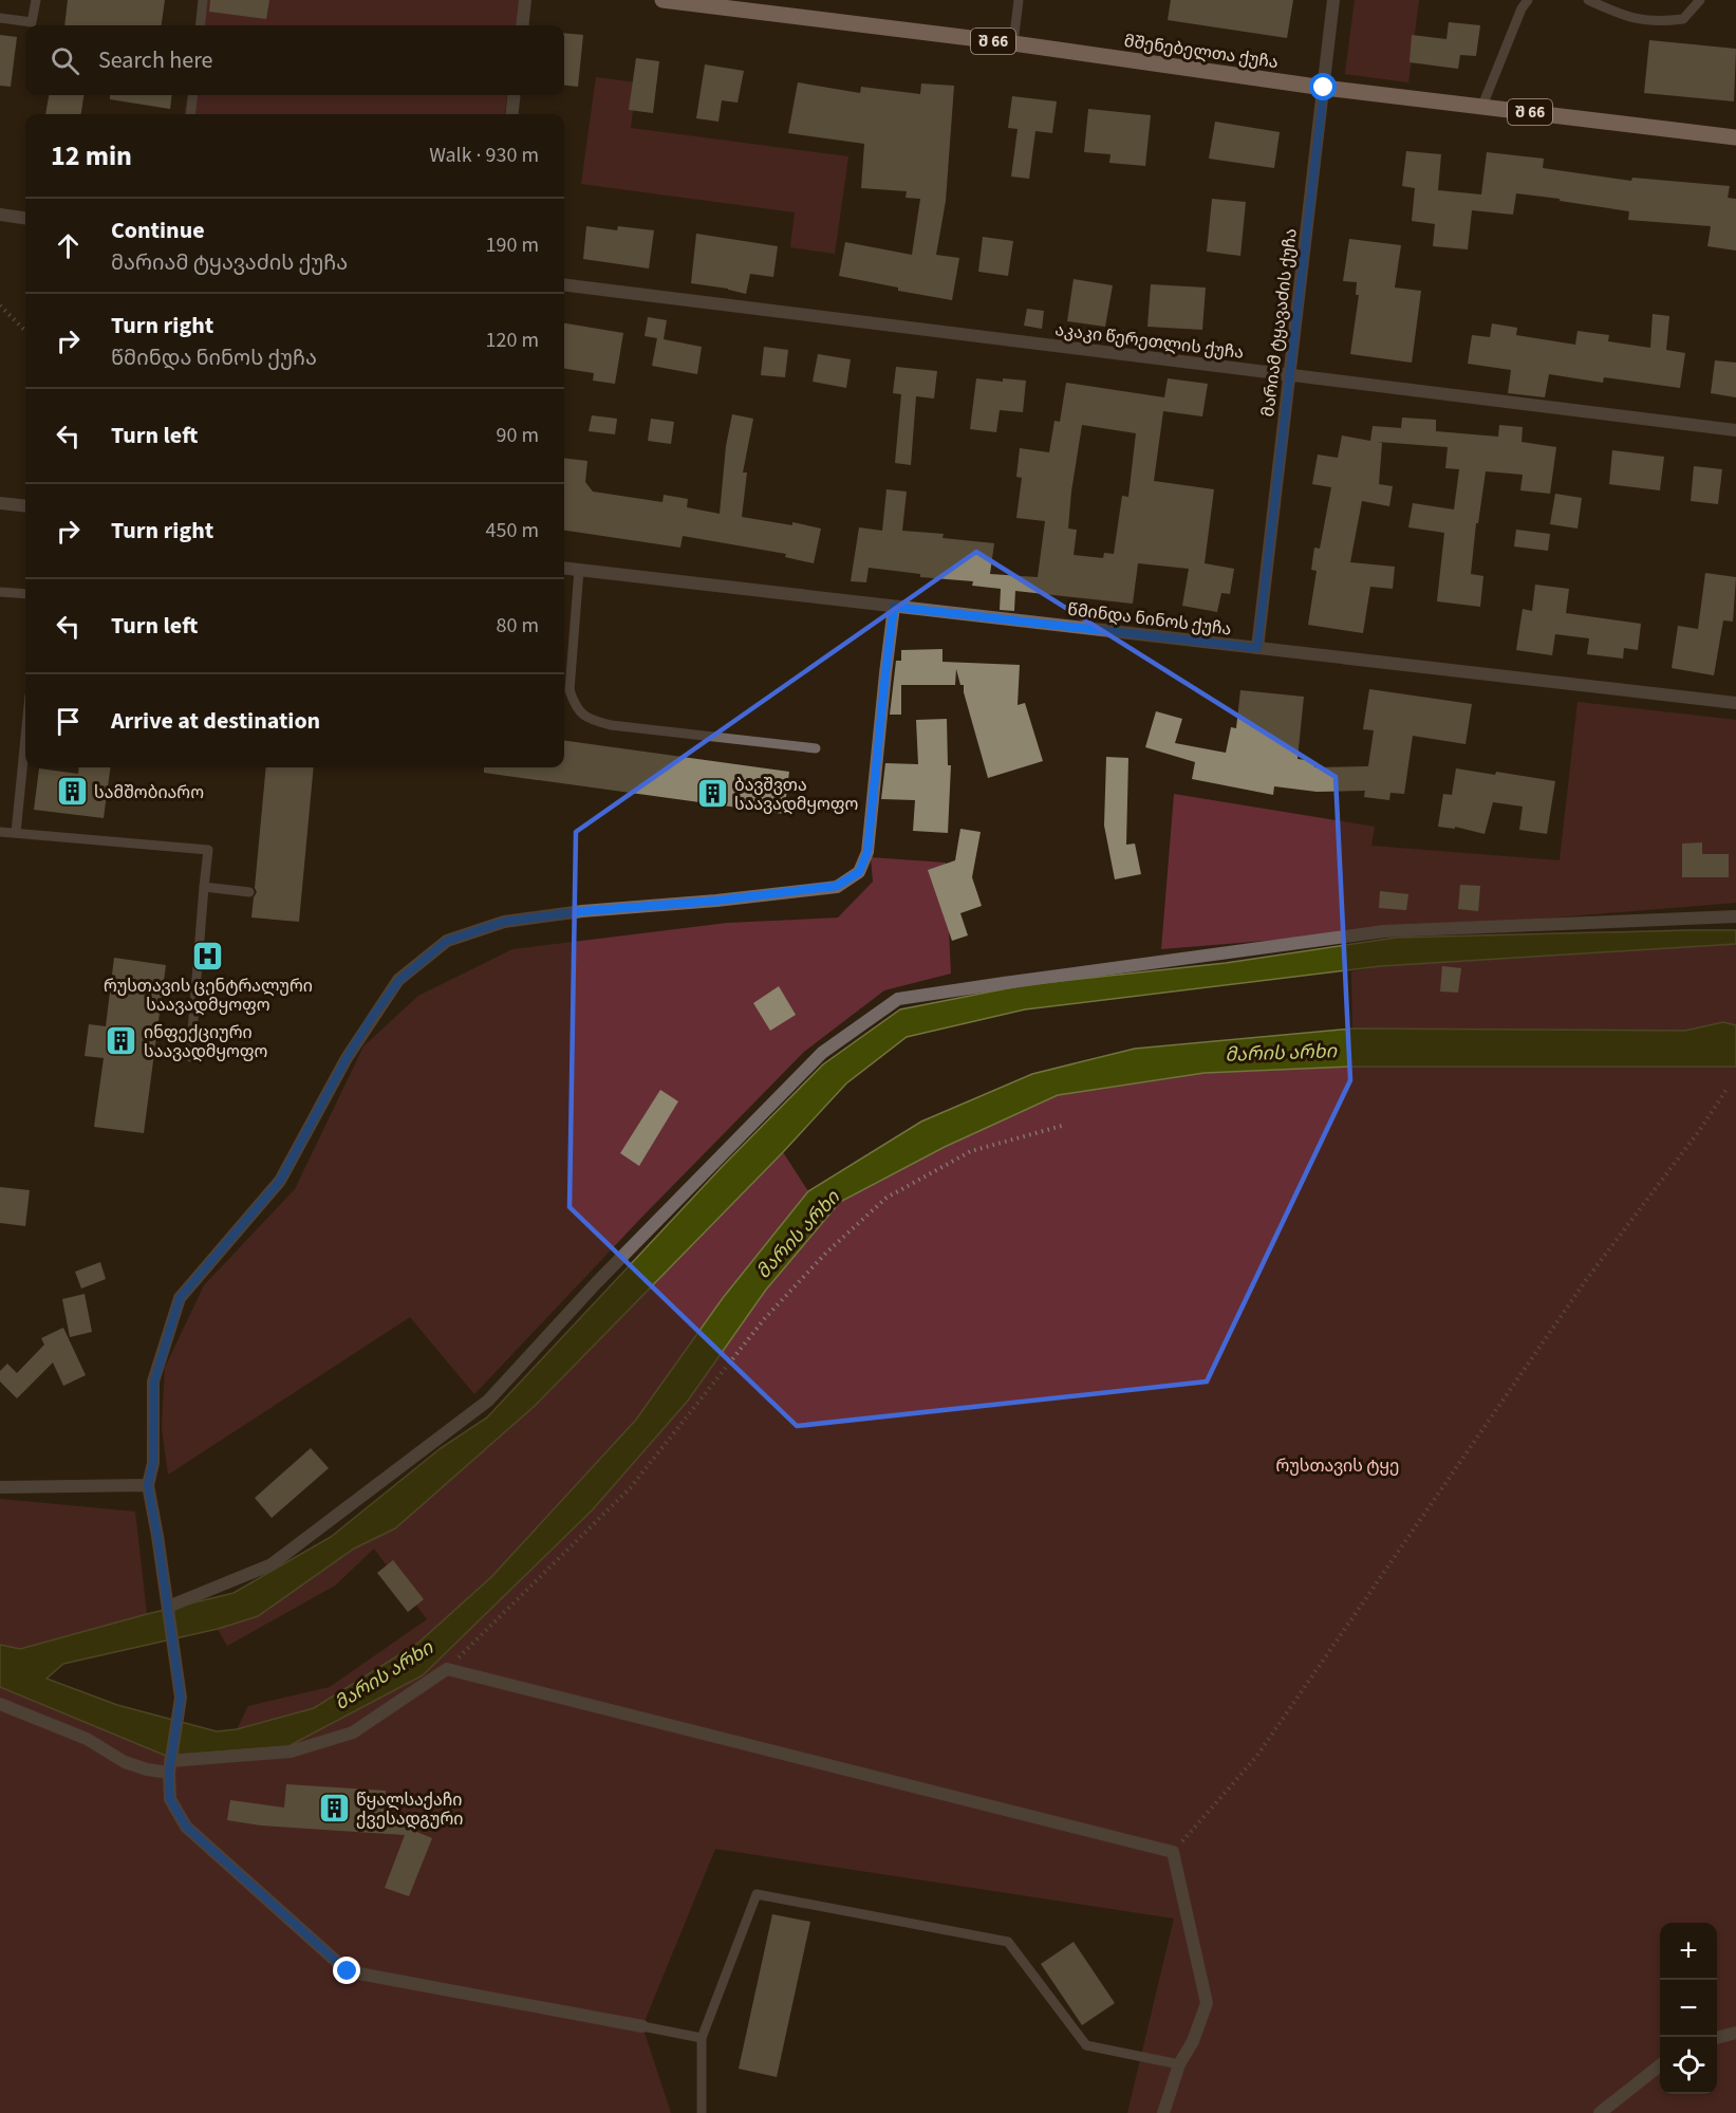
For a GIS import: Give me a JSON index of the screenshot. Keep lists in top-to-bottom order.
{
  "streets": {
    "main road": ["შ 66", "მშენებელთა ქუჩა"],
    "street": ["მარიამ ტყავაძის ქუჩა", "აკაკი წერეთლის ქუჩა", "წმინდა ნინოს ქუჩა"]
  },
  "crossings": [
    ["მშენებელთა ქუჩა", "მარიამ ტყავაძის ქუჩა"],
    ["მარიამ ტყავაძის ქუჩა", "აკაკი წერეთლის ქუჩა"],
    ["მარიამ ტყავაძის ქუჩა", "წმინდა ნინოს ქუჩა"]
  ],
  "water": ["მარის არხი"],
  "parks": ["რუსთავის ტყე"],
  "places": {
    "building": [
      "სამშობიარო",
      "ბავშვთა საავადმყოფო",
      "ინფექციური საავადმყოფო",
      "წყალსაქაჩი ქვესადგური"
    ],
    "hospital": ["რუსთავის ცენტრალური საავადმყოფო"]
  },
  "page": {
    "search": "Search here",
    "heading": ["12 min", "Walk · 930 m"],
    "list": [
      ["Continue", "მარიამ ტყავაძის ქუჩა", "190 m"],
      ["Turn right", "წმინდა ნინოს ქუჩა", "120 m"],
      ["Turn left", "90 m"],
      ["Turn right", "450 m"],
      ["Turn left", "80 m"],
      "Arrive at destination"
    ],
    "map_buttons": ["+", "−"]
  }
}
